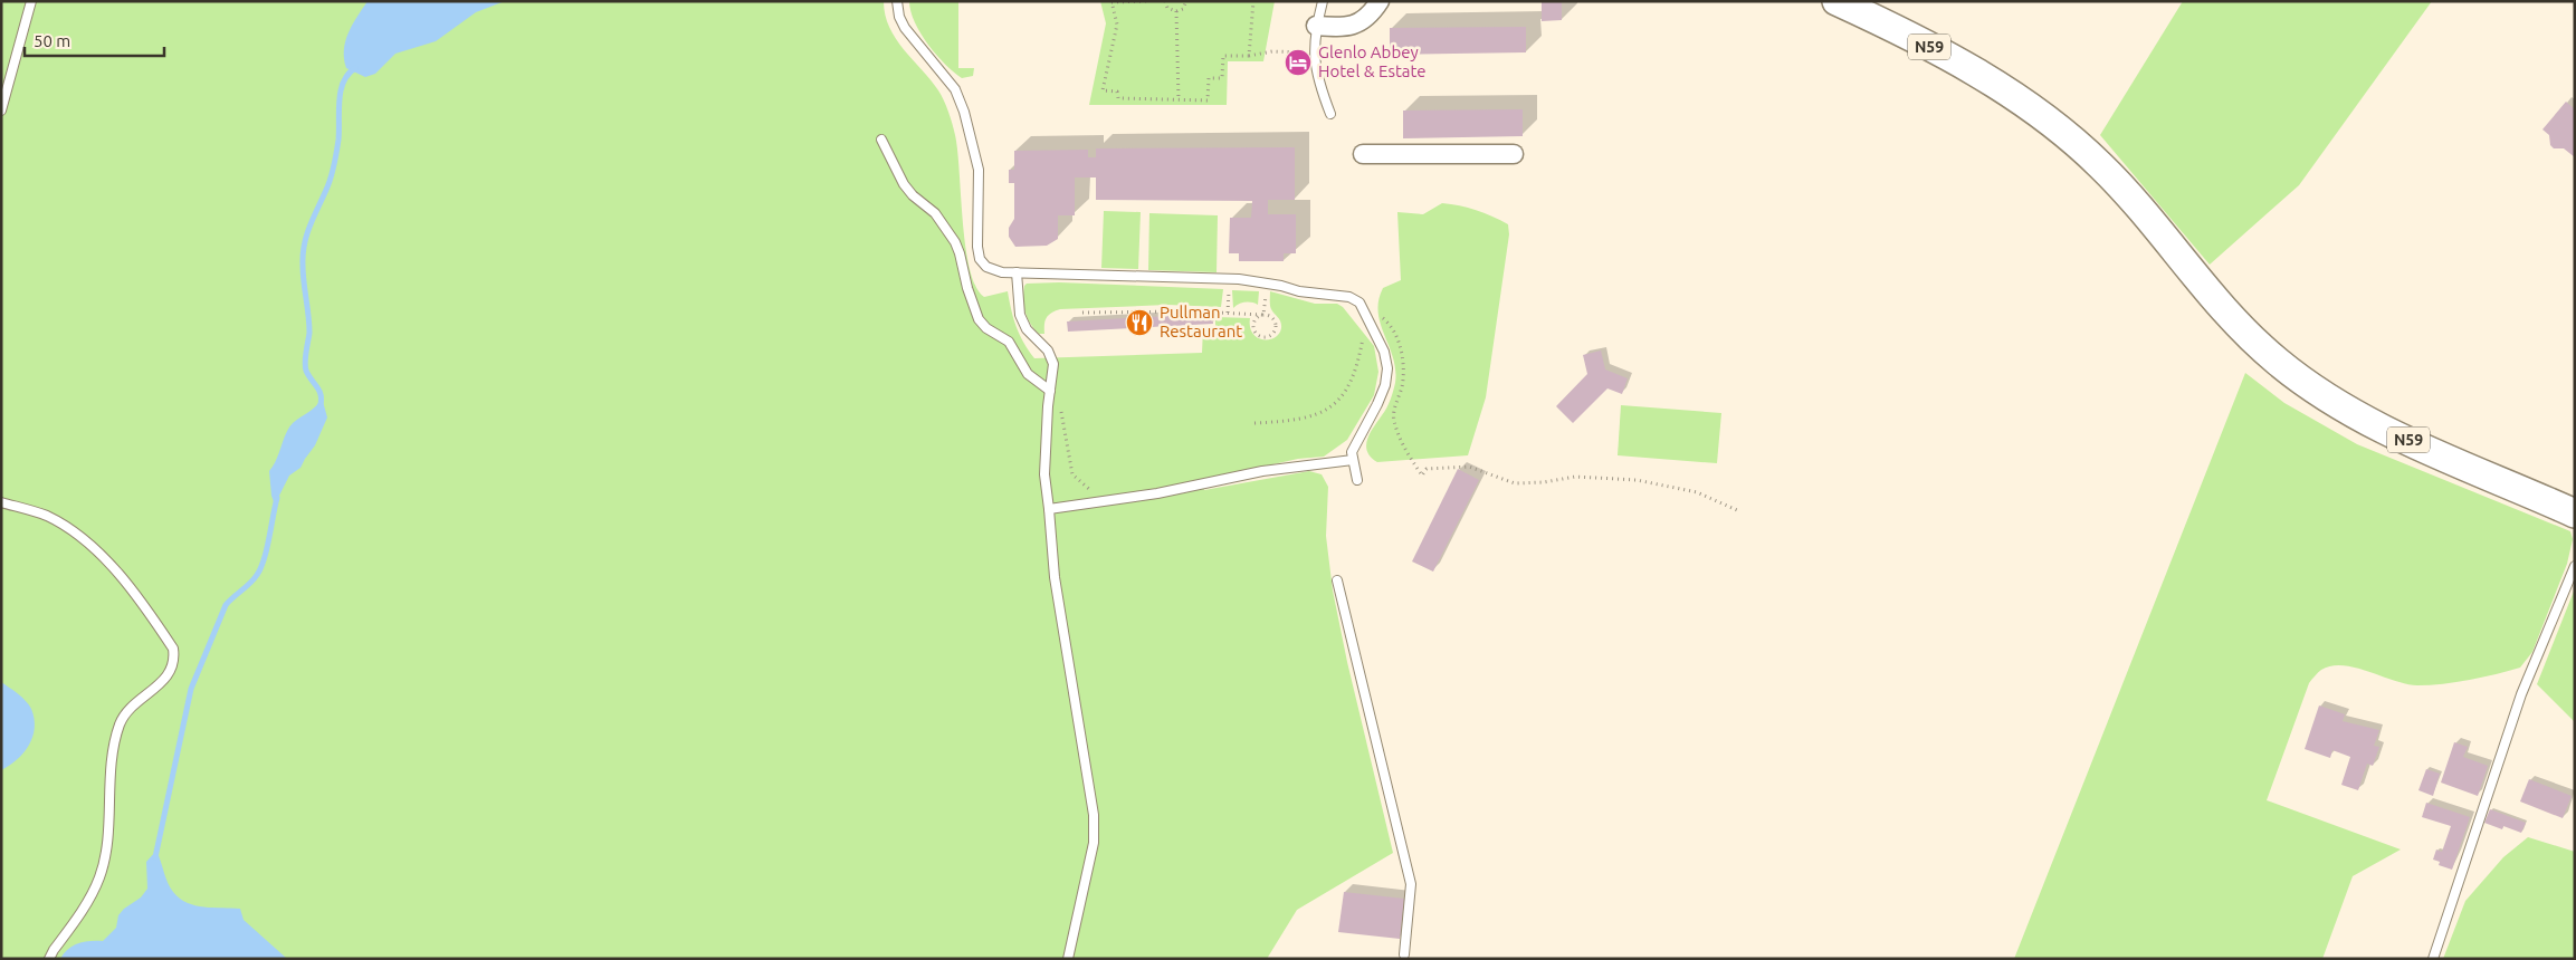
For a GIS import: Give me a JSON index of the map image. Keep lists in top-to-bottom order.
{
  "streets": {
    "main road": ["N59"]
  },
  "places": {
    "hotel": ["Glenlo Abbey Hotel & Estate"],
    "restaurant": ["Pullman Restaurant"]
  },
  "scale_bar": "50 m"
}
